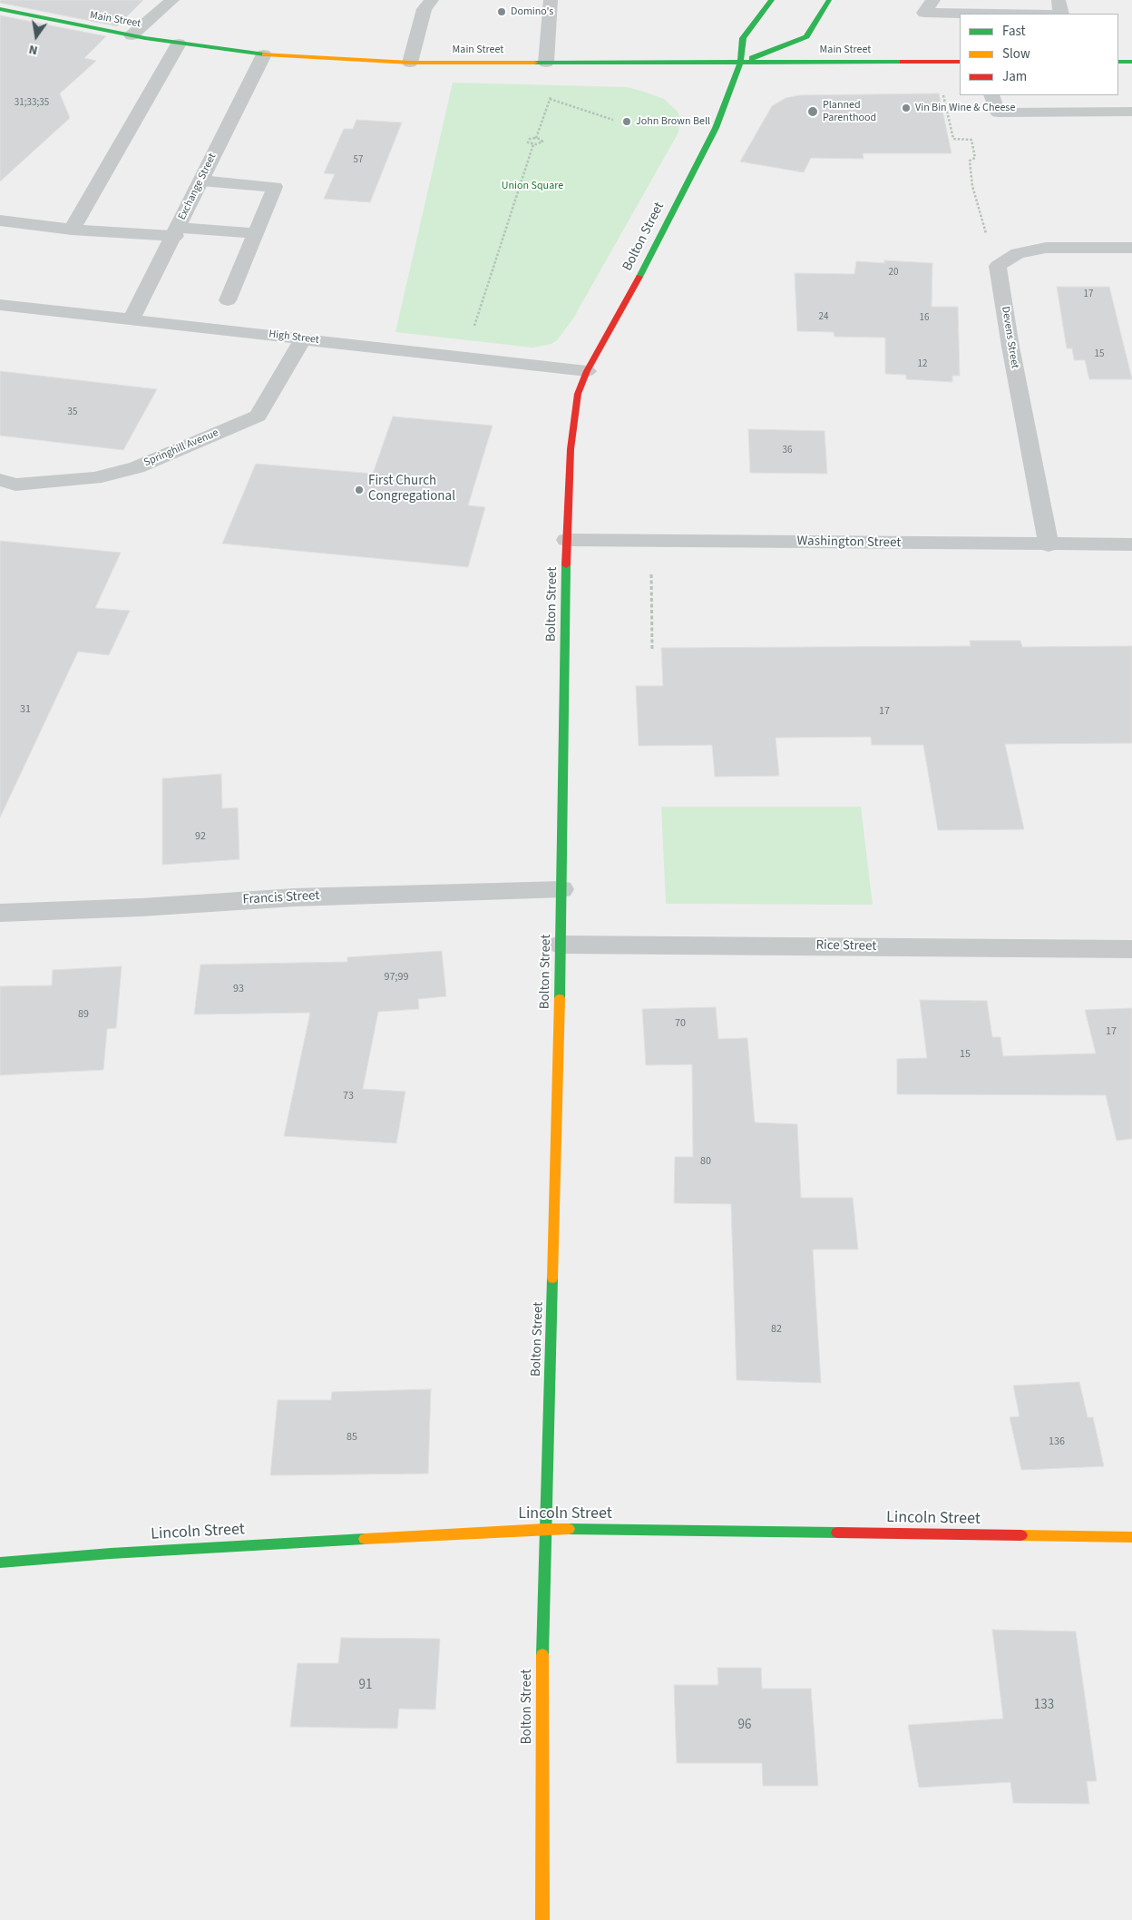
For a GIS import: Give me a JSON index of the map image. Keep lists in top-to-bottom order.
{
  "streets": {
    "main road": ["Main Street", "Bolton Street", "Lincoln Street"],
    "street": [
      "Exchange Street",
      "High Street",
      "Devens Street",
      "Springhill Avenue",
      "Washington Street",
      "Francis Street",
      "Rice Street"
    ]
  },
  "crossings": [
    ["Main Street", "Exchange Street"],
    ["Main Street", "Bolton Street"],
    ["Exchange Street", "High Street"],
    ["Bolton Street", "High Street"],
    ["Bolton Street", "Washington Street"],
    ["Bolton Street", "Francis Street"],
    ["Bolton Street", "Rice Street"],
    ["Bolton Street", "Lincoln Street"],
    ["High Street", "Springhill Avenue"],
    ["Devens Street", "Washington Street"]
  ],
  "parks": ["Union Square"],
  "places": [
    "Domino's",
    "Vin Bin Wine & Cheese",
    "Planned Parenthood",
    "John Brown Bell",
    "First Church Congregational"
  ],
  "house_numbers": [
    "31;33;35",
    "57",
    "20",
    "17",
    "24",
    "16",
    "15",
    "12",
    "35",
    "36",
    "31",
    "17",
    "92",
    "97;99",
    "93",
    "89",
    "70",
    "17",
    "15",
    "73",
    "80",
    "82",
    "85",
    "136",
    "91",
    "133",
    "96"
  ],
  "legend": ["Fast", "Slow", "Jam"],
  "north": "bottom"
}
